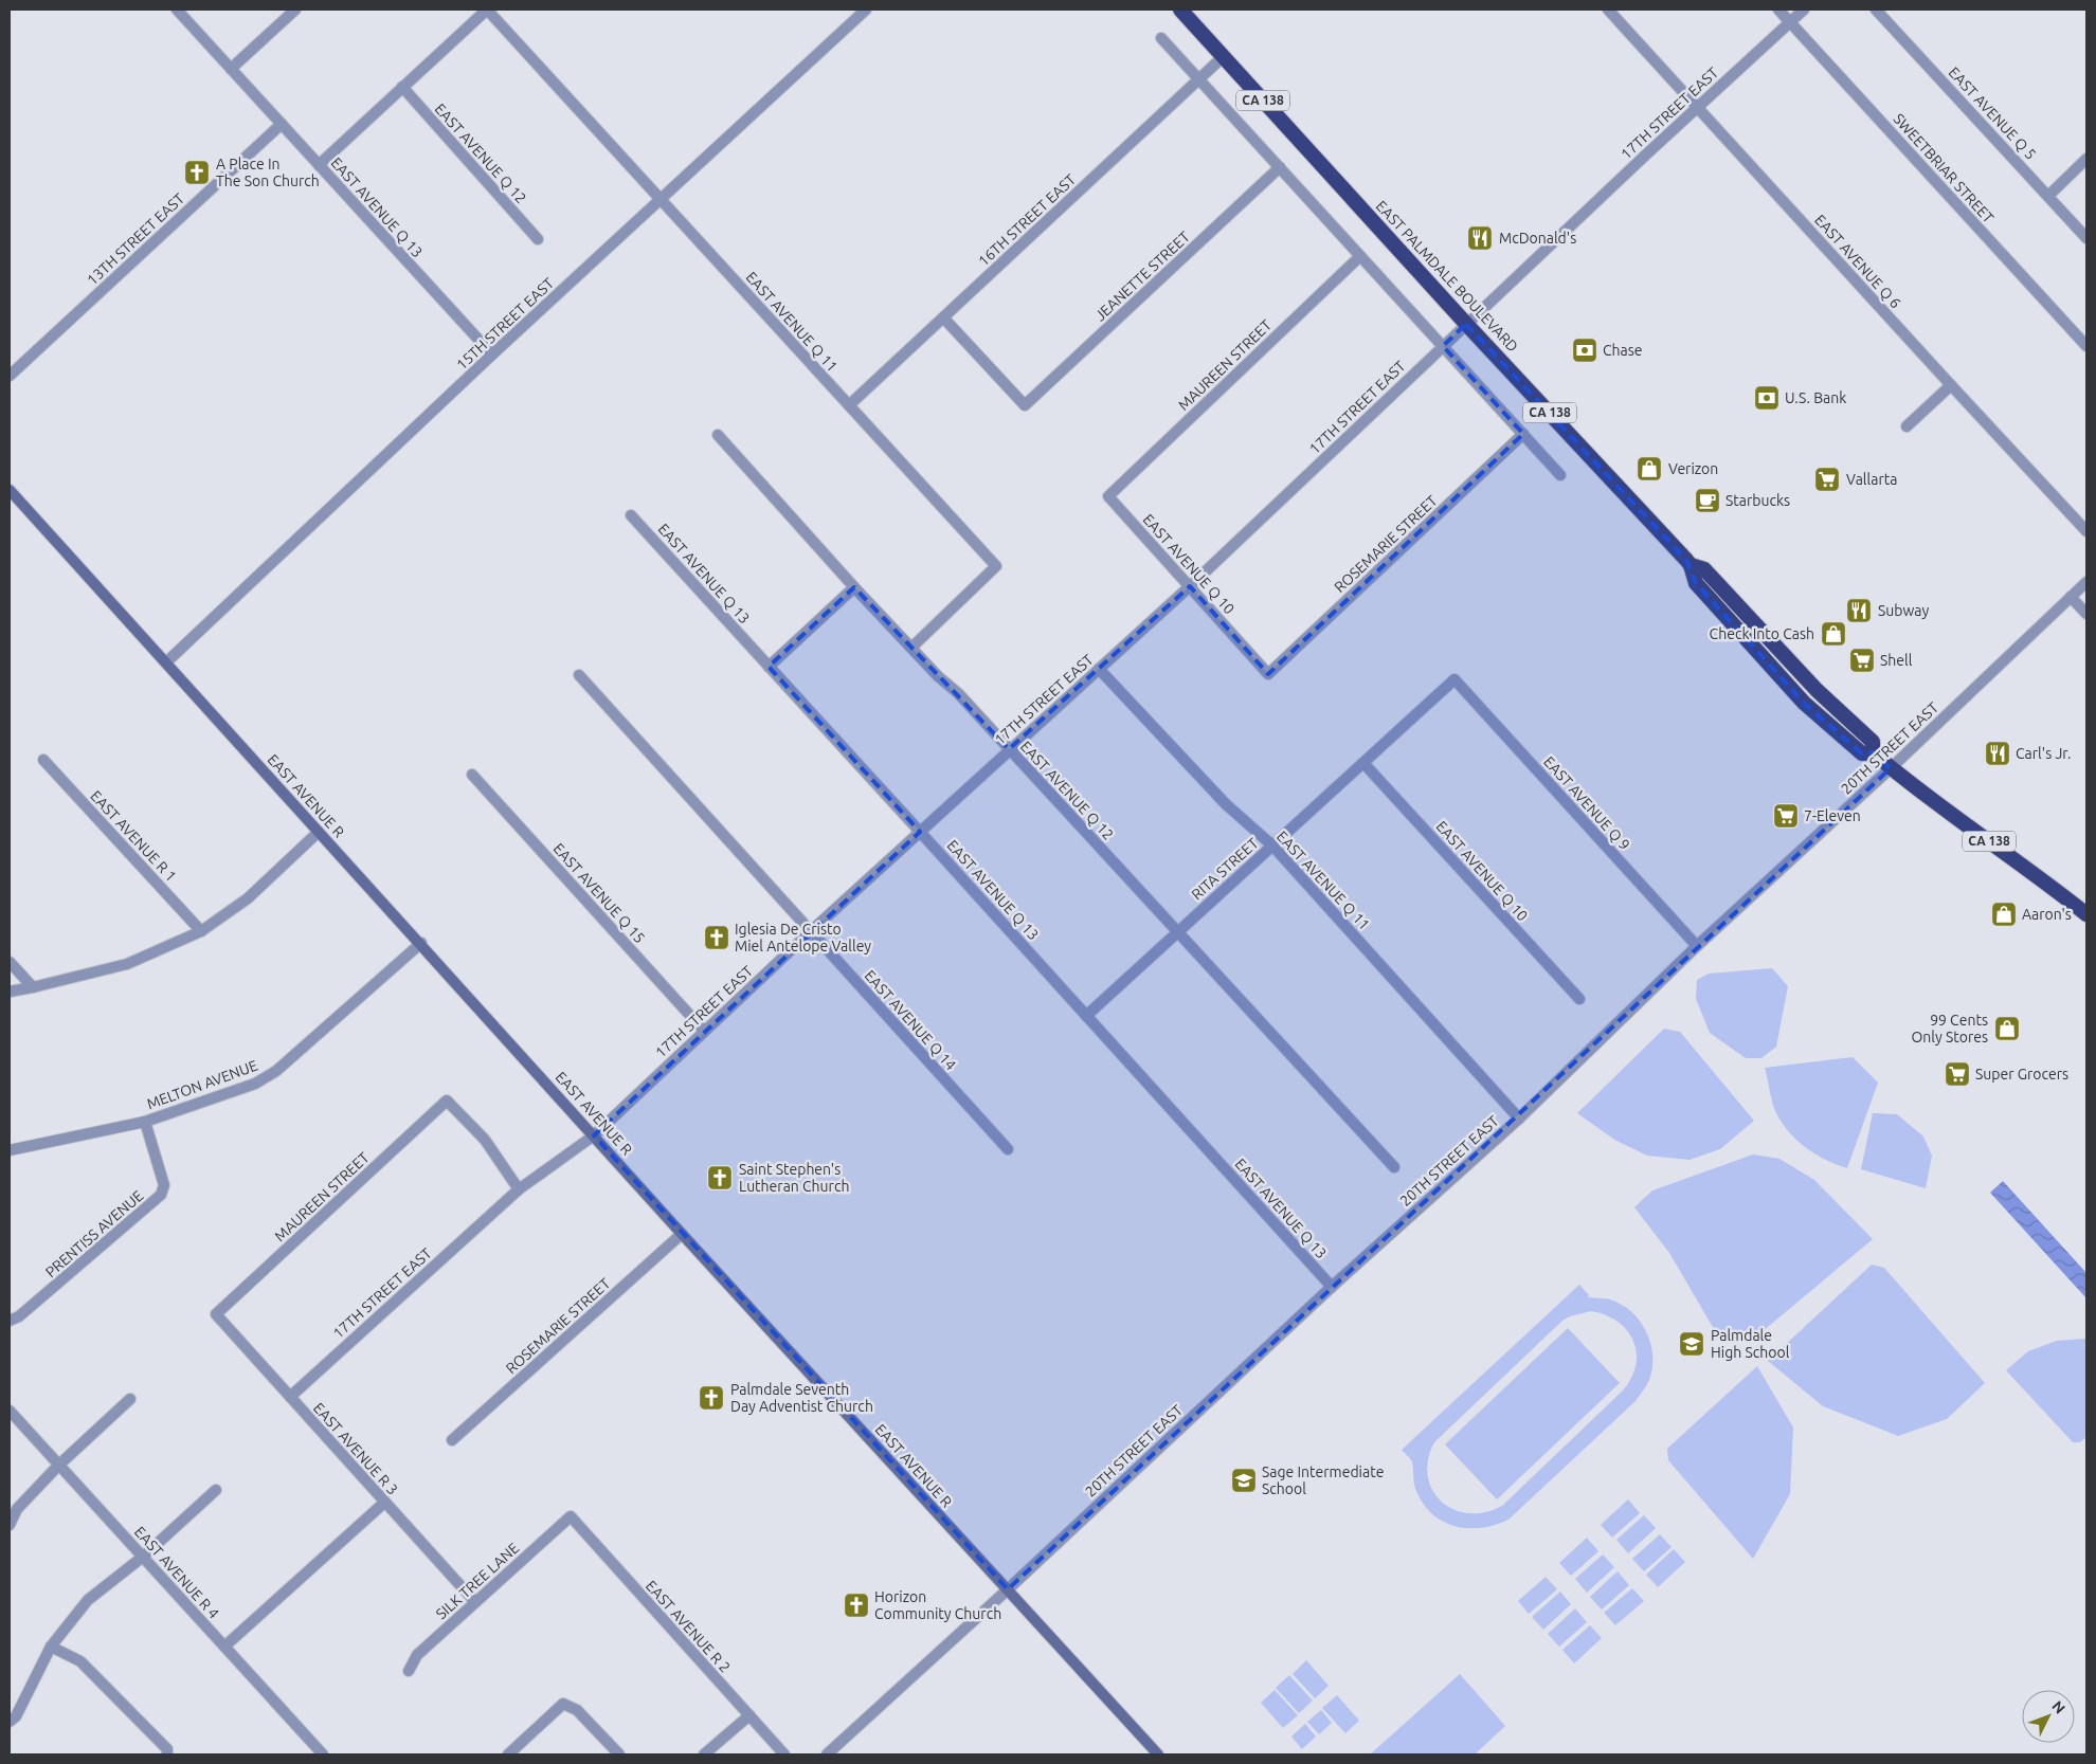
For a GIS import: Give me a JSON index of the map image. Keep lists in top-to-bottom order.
{
  "streets": {
    "highway": ["CA 138", "EAST PALMDALE BOULEVARD"],
    "main road": ["EAST AVENUE R"],
    "street": [
      "17TH STREET EAST",
      "EAST AVENUE Q 5",
      "EAST AVENUE Q 12",
      "SWEETBRIAR STREET",
      "EAST AVENUE Q 13",
      "16TH STREET EAST",
      "13TH STREET EAST",
      "EAST AVENUE Q 6",
      "JEANETTE STREET",
      "EAST AVENUE Q 11",
      "15TH STREET EAST",
      "MAUREEN STREET",
      "ROSEMARIE STREET",
      "EAST AVENUE Q 10",
      "20TH STREET EAST",
      "EAST AVENUE Q 9",
      "EAST AVENUE R 1",
      "RITA STREET",
      "EAST AVENUE Q 15",
      "EAST AVENUE Q 14",
      "MELTON AVENUE",
      "PRENTISS AVENUE",
      "EAST AVENUE R 3",
      "EAST AVENUE R 4",
      "SILK TREE LANE",
      "EAST AVENUE R 2"
    ]
  },
  "crossings": [
    ["17TH STREET EAST", "EAST AVENUE Q 12"],
    ["17TH STREET EAST", "SWEETBRIAR STREET"],
    ["17TH STREET EAST", "EAST AVENUE Q 13"],
    ["17TH STREET EAST", "EAST AVENUE Q 6"],
    ["17TH STREET EAST", "EAST PALMDALE BOULEVARD"],
    ["17TH STREET EAST", "EAST AVENUE Q 11"],
    ["17TH STREET EAST", "MAUREEN STREET"],
    ["17TH STREET EAST", "EAST AVENUE Q 10"],
    ["17TH STREET EAST", "EAST AVENUE R"],
    ["17TH STREET EAST", "EAST AVENUE Q 15"],
    ["17TH STREET EAST", "EAST AVENUE Q 14"],
    ["17TH STREET EAST", "EAST AVENUE R 3"],
    ["EAST AVENUE Q 12", "EAST AVENUE Q 11"],
    ["EAST AVENUE Q 12", "RITA STREET"],
    ["EAST AVENUE Q 13", "13TH STREET EAST"],
    ["EAST AVENUE Q 13", "15TH STREET EAST"],
    ["EAST AVENUE Q 13", "20TH STREET EAST"],
    ["EAST AVENUE Q 13", "RITA STREET"],
    ["16TH STREET EAST", "JEANETTE STREET"],
    ["16TH STREET EAST", "EAST PALMDALE BOULEVARD"],
    ["16TH STREET EAST", "EAST AVENUE Q 11"],
    ["EAST PALMDALE BOULEVARD", "20TH STREET EAST"],
    ["EAST AVENUE Q 11", "15TH STREET EAST"],
    ["EAST AVENUE Q 11", "20TH STREET EAST"],
    ["EAST AVENUE Q 11", "RITA STREET"],
    ["15TH STREET EAST", "EAST AVENUE R"],
    ["MAUREEN STREET", "EAST AVENUE Q 10"],
    ["MAUREEN STREET", "EAST AVENUE R 3"],
    ["ROSEMARIE STREET", "EAST AVENUE Q 10"],
    ["ROSEMARIE STREET", "EAST AVENUE R"],
    ["EAST AVENUE Q 10", "RITA STREET"],
    ["20TH STREET EAST", "EAST AVENUE R"],
    ["20TH STREET EAST", "EAST AVENUE Q 9"],
    ["EAST AVENUE R", "MELTON AVENUE"],
    ["EAST AVENUE Q 9", "RITA STREET"],
    ["MELTON AVENUE", "PRENTISS AVENUE"],
    ["EAST AVENUE R 3", "SILK TREE LANE"],
    ["SILK TREE LANE", "EAST AVENUE R 2"]
  ],
  "places": {
    "church": [
      "A Place In The Son Church",
      "Iglesia De Cristo Miel Antelope Valley",
      "Saint Stephen's Lutheran Church",
      "Palmdale Seventh Day Adventist Church",
      "Horizon Community Church"
    ],
    "restaurant": ["McDonald's", "Subway", "Carl's Jr."],
    "bank": ["Chase", "U.S. Bank"],
    "shop": [
      "Verizon",
      "Check Into Cash",
      "Aaron's",
      "99 Cents Only Stores"
    ],
    "supermarket": [
      "Vallarta",
      "Shell",
      "7-Eleven",
      "Super Grocers"
    ],
    "cafe": ["Starbucks"],
    "school or university": ["Palmdale High School", "Sage Intermediate School"]
  },
  "north": "top right"
}
